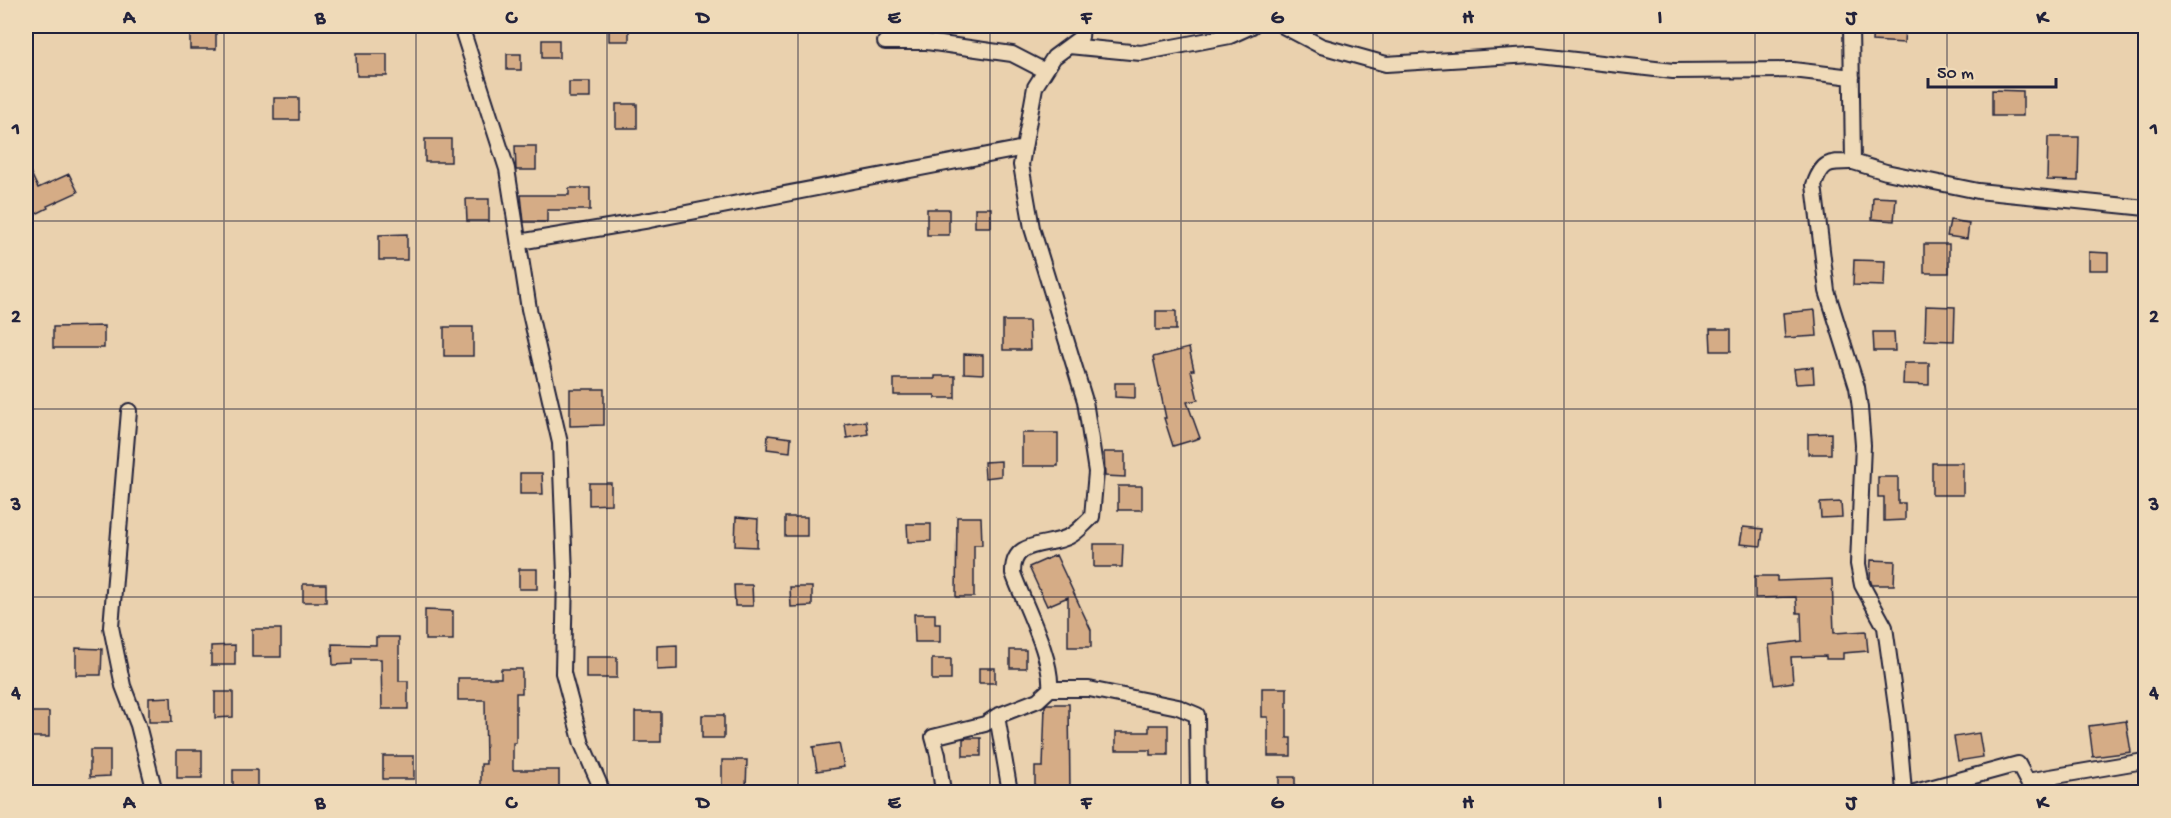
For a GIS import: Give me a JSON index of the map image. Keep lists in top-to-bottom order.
{
  "scale_bar": "50 m",
  "grid": {
    "columns": [
      "A",
      "B",
      "C",
      "D",
      "E",
      "F",
      "G",
      "H",
      "I",
      "J",
      "K"
    ],
    "rows": [
      "1",
      "2",
      "3",
      "4"
    ]
  }
}
